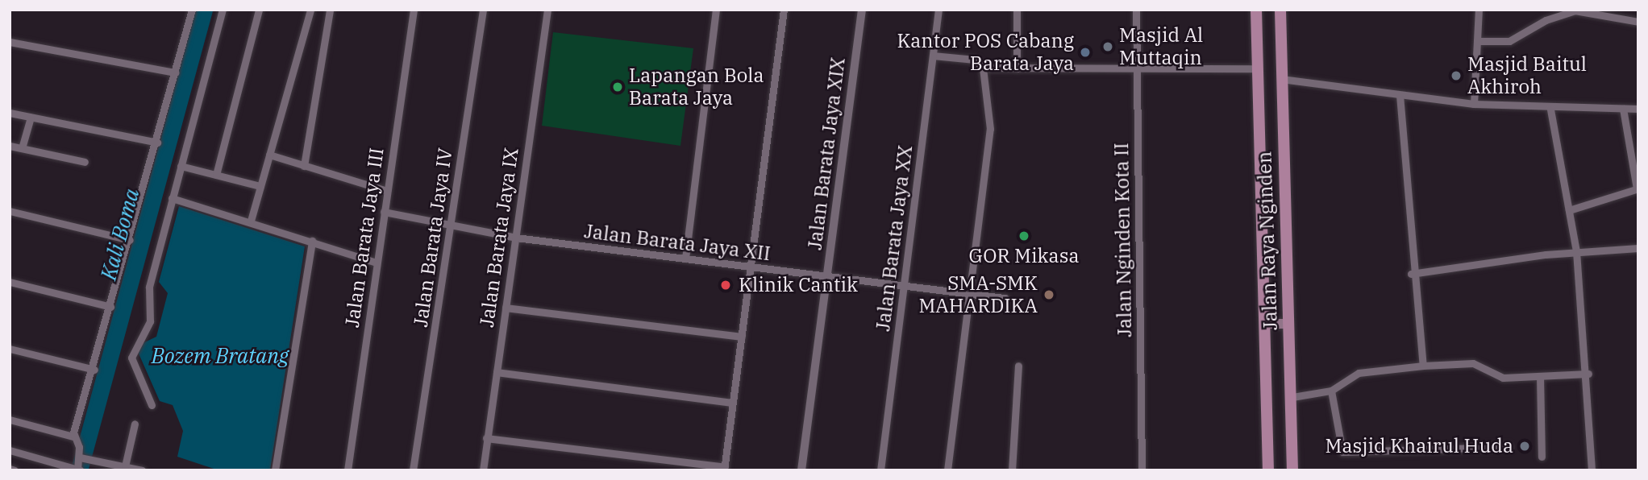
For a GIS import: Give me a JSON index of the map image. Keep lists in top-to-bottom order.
{
  "streets": {
    "main road": ["Jalan Raya Nginden"],
    "street": [
      "Jalan Barata Jaya XIX",
      "Jalan Barata Jaya III",
      "Jalan Barata Jaya IV",
      "Jalan Barata Jaya IX",
      "Jalan Barata Jaya XX",
      "Jalan Nginden Kota II",
      "Jalan Barata Jaya XII"
    ]
  },
  "crossings": [
    ["Jalan Barata Jaya XIX", "Jalan Barata Jaya XII"],
    ["Jalan Barata Jaya III", "Jalan Barata Jaya XII"],
    ["Jalan Barata Jaya IV", "Jalan Barata Jaya XII"],
    ["Jalan Barata Jaya IX", "Jalan Barata Jaya XII"],
    ["Jalan Barata Jaya XX", "Jalan Barata Jaya XII"]
  ],
  "water": ["Kali Boma", "Bozem Bratang"],
  "places": [
    "Masjid Al Muttaqin",
    "Kantor POS Cabang Barata Jaya",
    "Masjid Baitul Akhiroh",
    "Lapangan Bola Barata Jaya",
    "GOR Mikasa",
    "Klinik Cantik",
    "SMA-SMK MAHARDIKA",
    "Masjid Khairul Huda"
  ]
}
